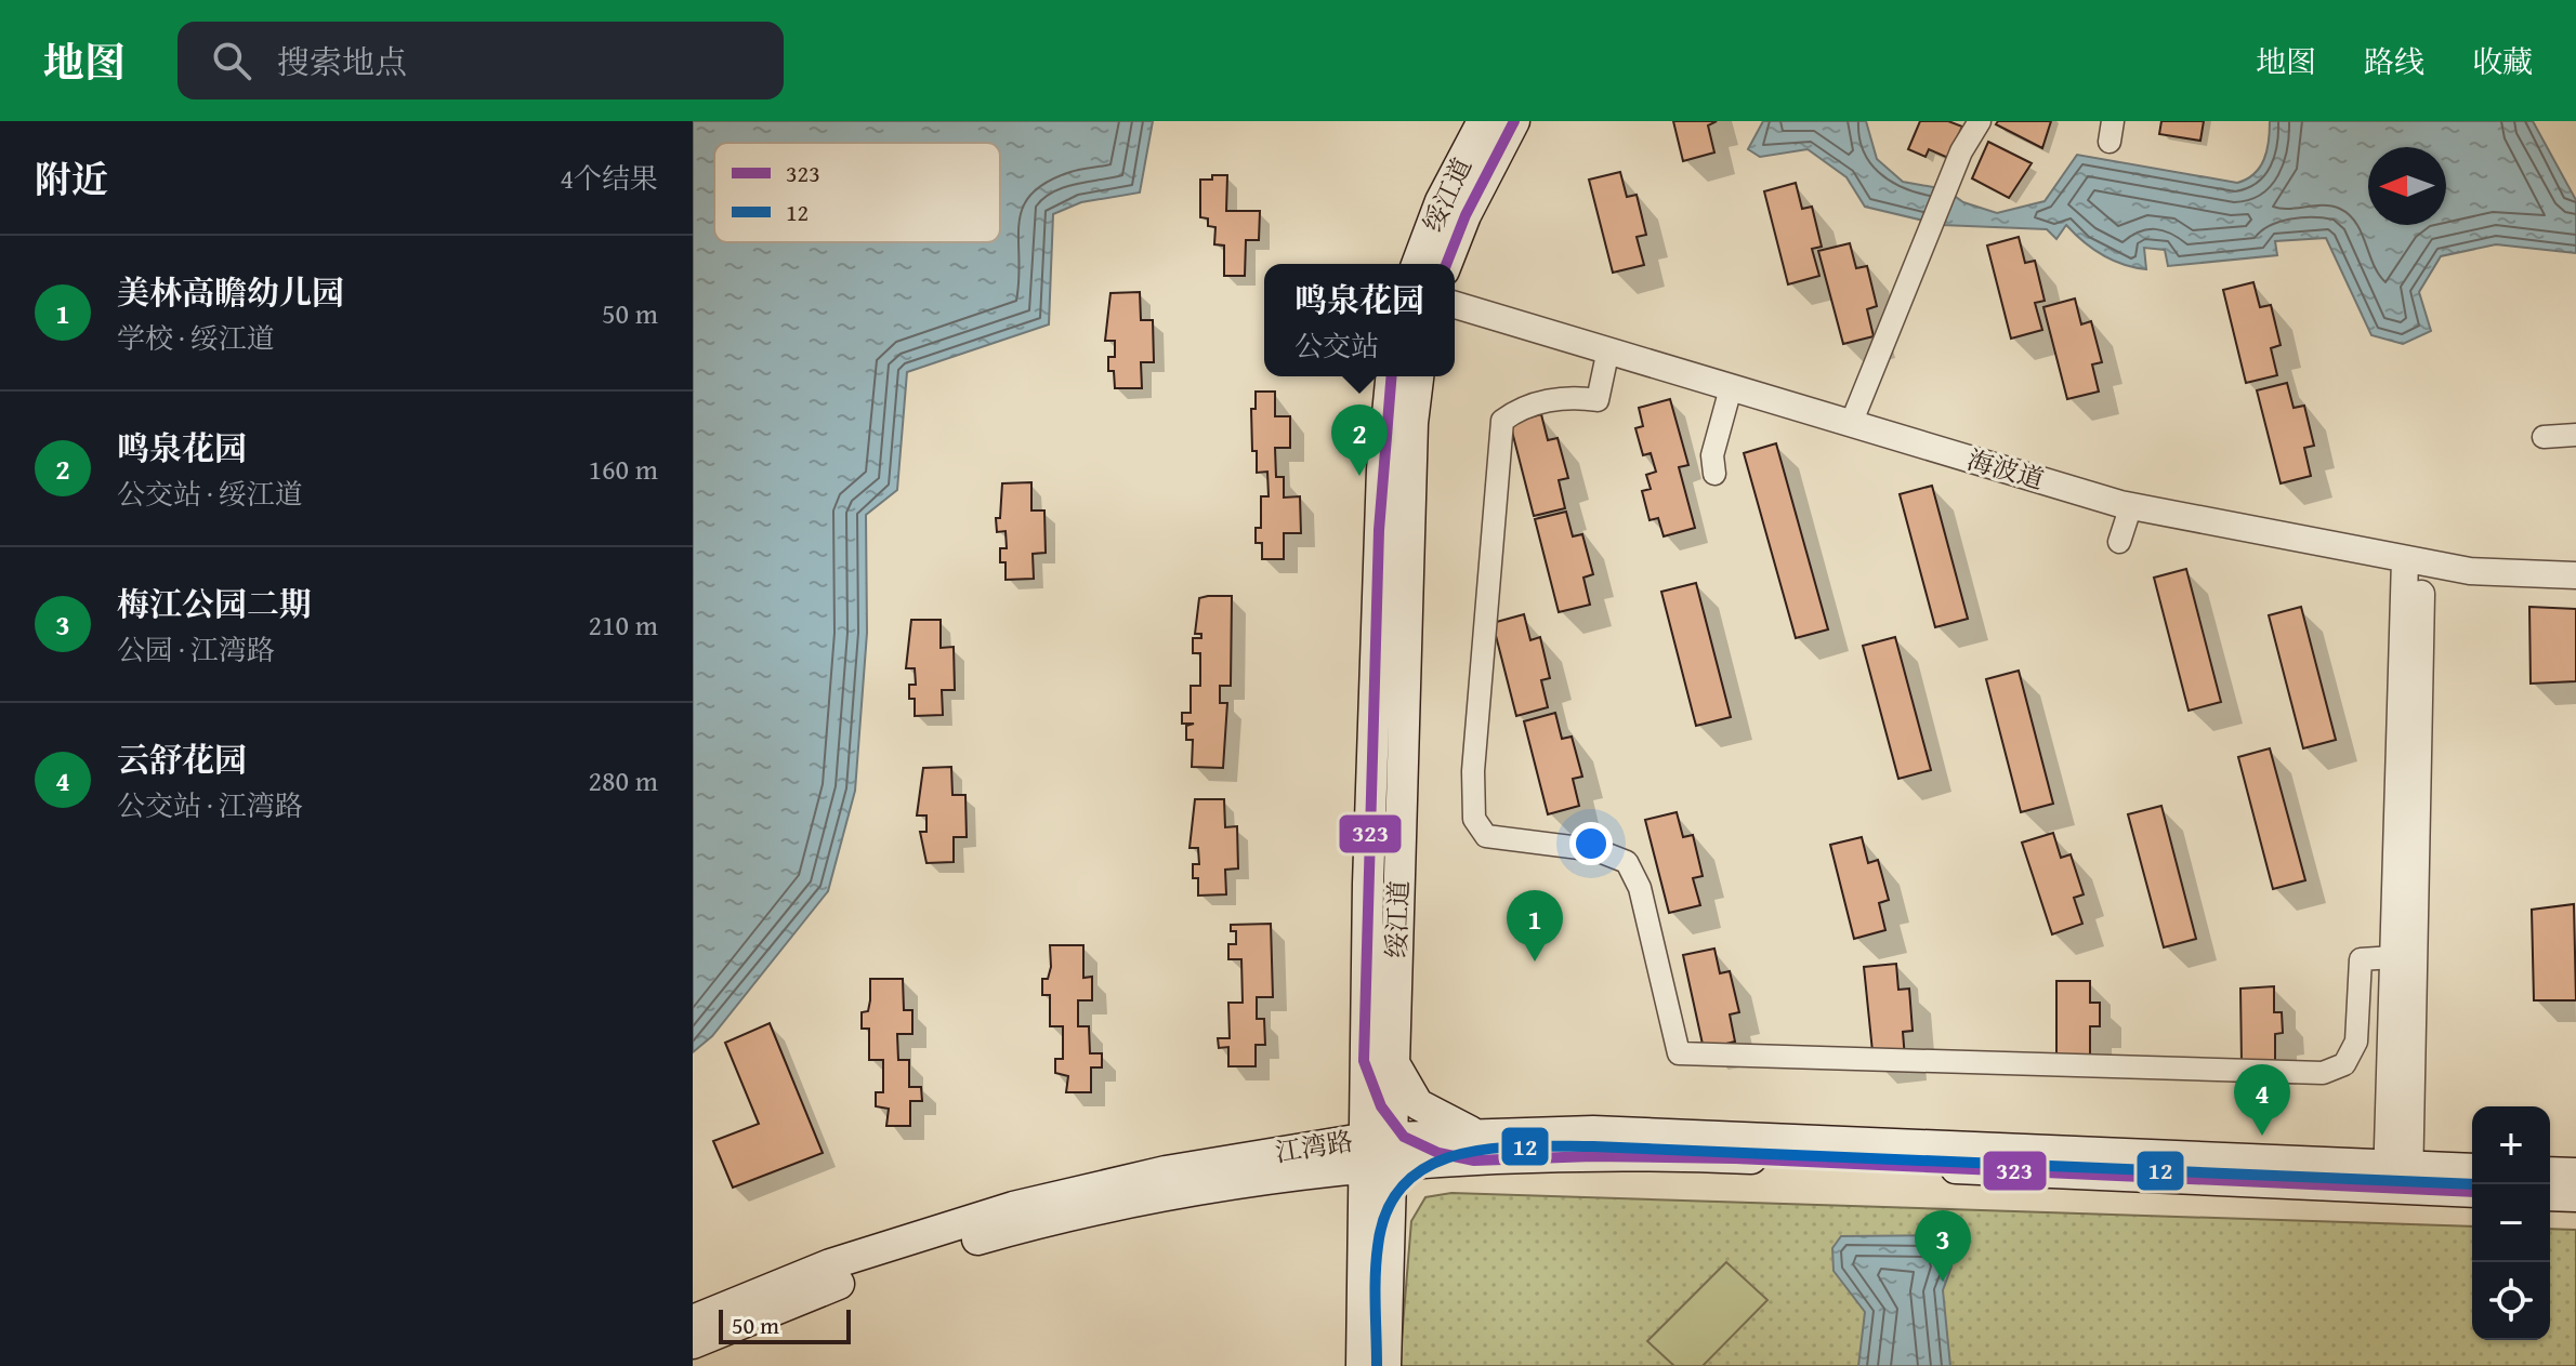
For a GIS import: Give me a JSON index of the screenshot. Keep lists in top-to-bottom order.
{
  "streets": {
    "main road": ["绥江道", "江湾路"],
    "street": ["海波道"]
  },
  "lines": ["transit line 323", "transit line 12"],
  "legend": ["323", "12"],
  "scale_bar": "50 m",
  "north": "left",
  "page": {
    "header": "地图",
    "search": "搜索地点",
    "nav": ["地图", "路线", "收藏"],
    "heading": ["附近", "4个结果"],
    "list": [
      {
        "mark": "1",
        "name": "美林高瞻幼儿园",
        "note": "学校 · 绥江道",
        "value": "50 m"
      },
      {
        "mark": "2",
        "name": "鸣泉花园",
        "note": "公交站 · 绥江道",
        "value": "160 m"
      },
      {
        "mark": "3",
        "name": "梅江公园二期",
        "note": "公园 · 江湾路",
        "value": "210 m"
      },
      {
        "mark": "4",
        "name": "云舒花园",
        "note": "公交站 · 江湾路",
        "value": "280 m"
      }
    ],
    "popup": ["鸣泉花园", "公交站"],
    "pins": [
      "2",
      "1",
      "4",
      "3"
    ],
    "map_buttons": ["+", "−"],
    "scale": "50 m"
  }
}
